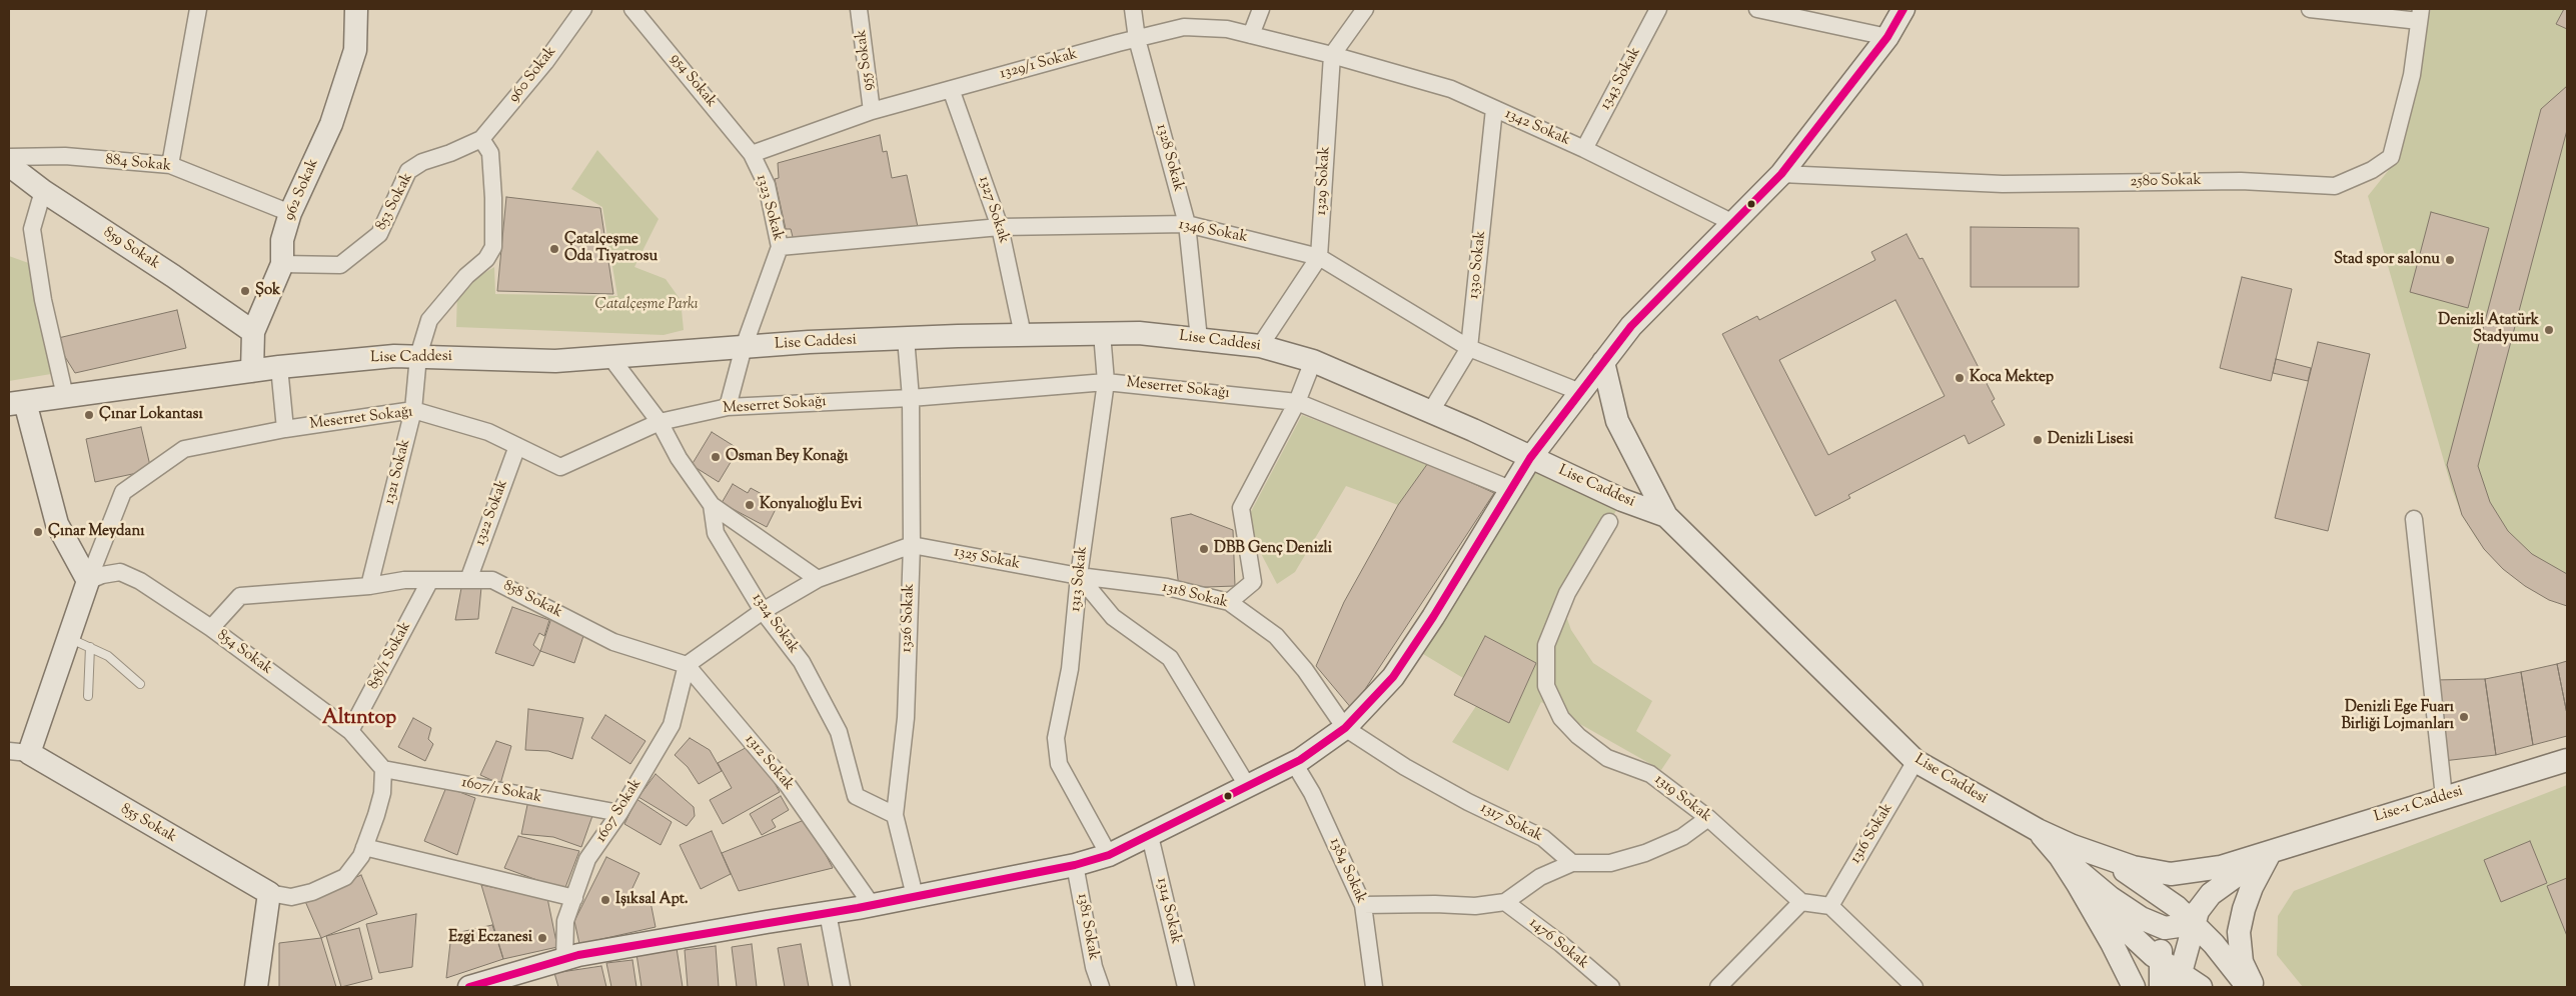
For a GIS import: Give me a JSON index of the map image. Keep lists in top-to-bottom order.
{
  "streets": {
    "main road": [
      "962 Sokak",
      "859 Sokak",
      "Lise Caddesi",
      "Lise-1 Caddesi",
      "855 Sokak"
    ],
    "street": [
      "955 Sokak",
      "1329/1 Sokak",
      "960 Sokak",
      "1343 Sokak",
      "954 Sokak",
      "1342 Sokak",
      "1328 Sokak",
      "884 Sokak",
      "1329 Sokak",
      "2580 Sokak",
      "853 Sokak",
      "1323 Sokak",
      "1327 Sokak",
      "1346 Sokak",
      "1330 Sokak",
      "Meserret Sokağı",
      "1321 Sokak",
      "1322 Sokak",
      "1325 Sokak",
      "1313 Sokak",
      "1318 Sokak",
      "858 Sokak",
      "1326 Sokak",
      "1324 Sokak",
      "854 Sokak",
      "858/1 Sokak",
      "1312 Sokak",
      "1607/1 Sokak",
      "1319 Sokak",
      "1607 Sokak",
      "1317 Sokak",
      "1316 Sokak",
      "1384 Sokak",
      "1314 Sokak",
      "1381 Sokak",
      "1476 Sokak"
    ]
  },
  "crossings": [
    ["955 Sokak", "1329/1 Sokak"],
    ["1329/1 Sokak", "954 Sokak"],
    ["1329/1 Sokak", "1342 Sokak"],
    ["1329/1 Sokak", "1328 Sokak"],
    ["1329/1 Sokak", "1329 Sokak"],
    ["1329/1 Sokak", "1323 Sokak"],
    ["1329/1 Sokak", "1327 Sokak"],
    ["960 Sokak", "853 Sokak"],
    ["960 Sokak", "1321 Sokak"],
    ["1343 Sokak", "1342 Sokak"],
    ["954 Sokak", "1323 Sokak"],
    ["1342 Sokak", "1329 Sokak"],
    ["1342 Sokak", "1330 Sokak"],
    ["1328 Sokak", "1346 Sokak"],
    ["1328 Sokak", "Lise Caddesi"],
    ["884 Sokak", "962 Sokak"],
    ["1329 Sokak", "1346 Sokak"],
    ["962 Sokak", "853 Sokak"],
    ["962 Sokak", "859 Sokak"],
    ["962 Sokak", "Lise Caddesi"],
    ["853 Sokak", "1321 Sokak"],
    ["1323 Sokak", "1346 Sokak"],
    ["1323 Sokak", "Lise Caddesi"],
    ["1323 Sokak", "Meserret Sokağı"],
    ["1327 Sokak", "1346 Sokak"],
    ["1327 Sokak", "Lise Caddesi"],
    ["1346 Sokak", "1330 Sokak"],
    ["1330 Sokak", "Lise Caddesi"],
    ["Lise Caddesi", "1321 Sokak"],
    ["Lise Caddesi", "1313 Sokak"],
    ["Lise Caddesi", "1326 Sokak"],
    ["Lise Caddesi", "1324 Sokak"],
    ["Lise Caddesi", "Lise-1 Caddesi"],
    ["Lise Caddesi", "1316 Sokak"],
    ["Meserret Sokağı", "1321 Sokak"],
    ["Meserret Sokağı", "1322 Sokak"],
    ["Meserret Sokağı", "1313 Sokak"],
    ["Meserret Sokağı", "1326 Sokak"],
    ["Meserret Sokağı", "1324 Sokak"],
    ["Meserret Sokağı", "854 Sokak"],
    ["1321 Sokak", "858 Sokak"],
    ["1322 Sokak", "858 Sokak"],
    ["1325 Sokak", "1313 Sokak"],
    ["1325 Sokak", "1318 Sokak"],
    ["1325 Sokak", "1326 Sokak"],
    ["1313 Sokak", "1318 Sokak"],
    ["1318 Sokak", "1317 Sokak"],
    ["858 Sokak", "854 Sokak"],
    ["858 Sokak", "858/1 Sokak"],
    ["858 Sokak", "1312 Sokak"],
    ["858 Sokak", "1607 Sokak"],
    ["1326 Sokak", "1324 Sokak"],
    ["854 Sokak", "858/1 Sokak"],
    ["854 Sokak", "1607/1 Sokak"],
    ["1312 Sokak", "1607 Sokak"],
    ["1607/1 Sokak", "1607 Sokak"]
  ],
  "districts": ["Altıntop"],
  "parks": ["Çatalçeşme Parkı"],
  "places": [
    "Çatalçeşme Oda Tiyatrosu",
    "Stad spor salonu",
    "Şok",
    "Denizli Atatürk Stadyumu",
    "Koca Mektep",
    "Çınar Lokantası",
    "Denizli Lisesi",
    "Osman Bey Konağı",
    "Konyalıoğlu Evi",
    "Çınar Meydanı",
    "DBB Genç Denizli",
    "Denizli Ege Fuarı Birliği Lojmanları",
    "Işıksal Apt.",
    "Ezgi Eczanesi"
  ]
}
